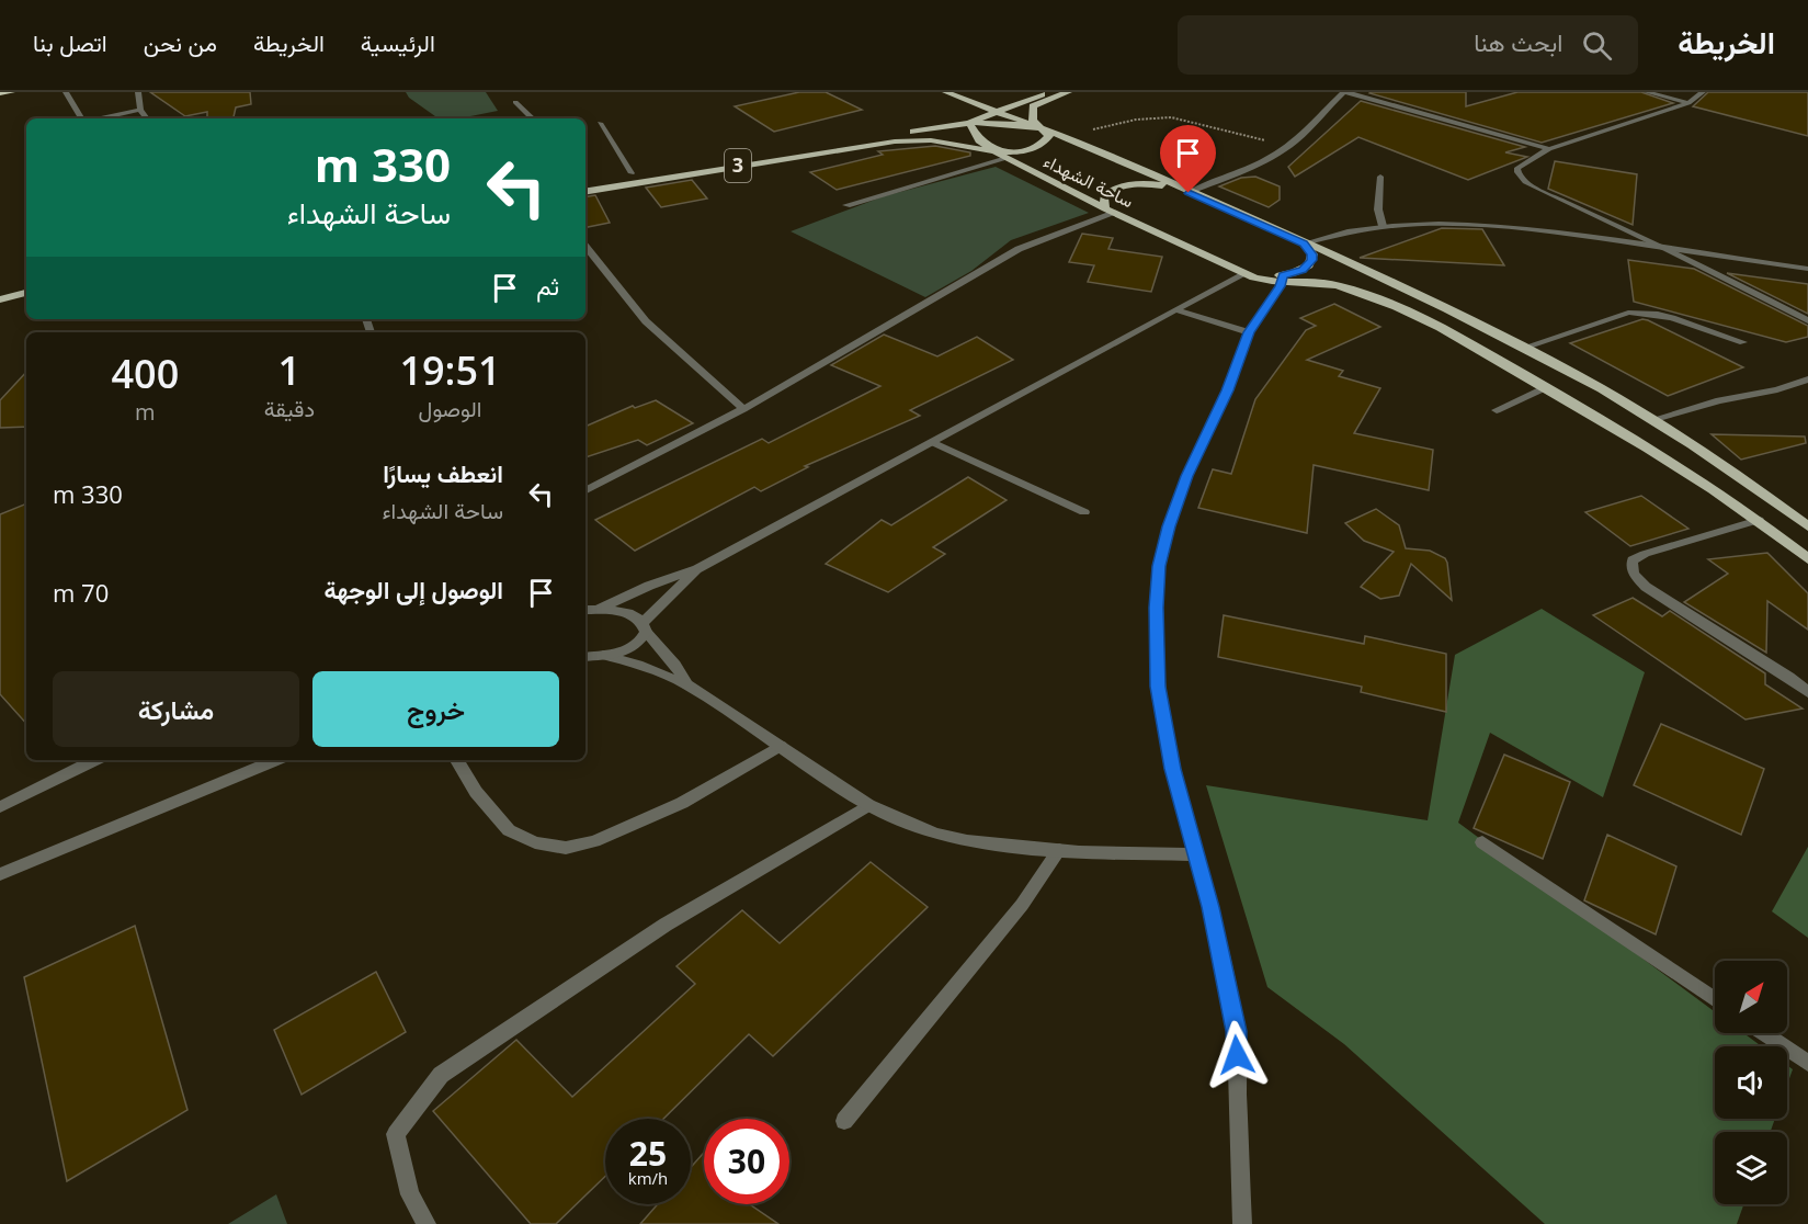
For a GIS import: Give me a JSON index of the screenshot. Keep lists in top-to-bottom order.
{
  "streets": {
    "main road": ["3", "ساحة الشهداء"]
  },
  "crossings": [
    ["3", "ساحة الشهداء"]
  ],
  "north": "top right",
  "page": {
    "header": "الخريطة",
    "search": "ابحث هنا",
    "nav": [
      "الرئيسية",
      "الخريطة",
      "من نحن",
      "اتصل بنا"
    ],
    "turn": ["330 m", "ساحة الشهداء"],
    "then": "ثم",
    "eta": [
      "19:51",
      "الوصول",
      "1",
      "دقيقة",
      "400",
      "m"
    ],
    "list": [
      {
        "name": "انعطف يسارًا",
        "note": "ساحة الشهداء",
        "value": "330 m"
      },
      {
        "name": "الوصول إلى الوجهة",
        "value": "70 m"
      }
    ],
    "buttons": ["خروج", "مشاركة"],
    "speed": "25 km/h",
    "limit": "30"
  }
}
